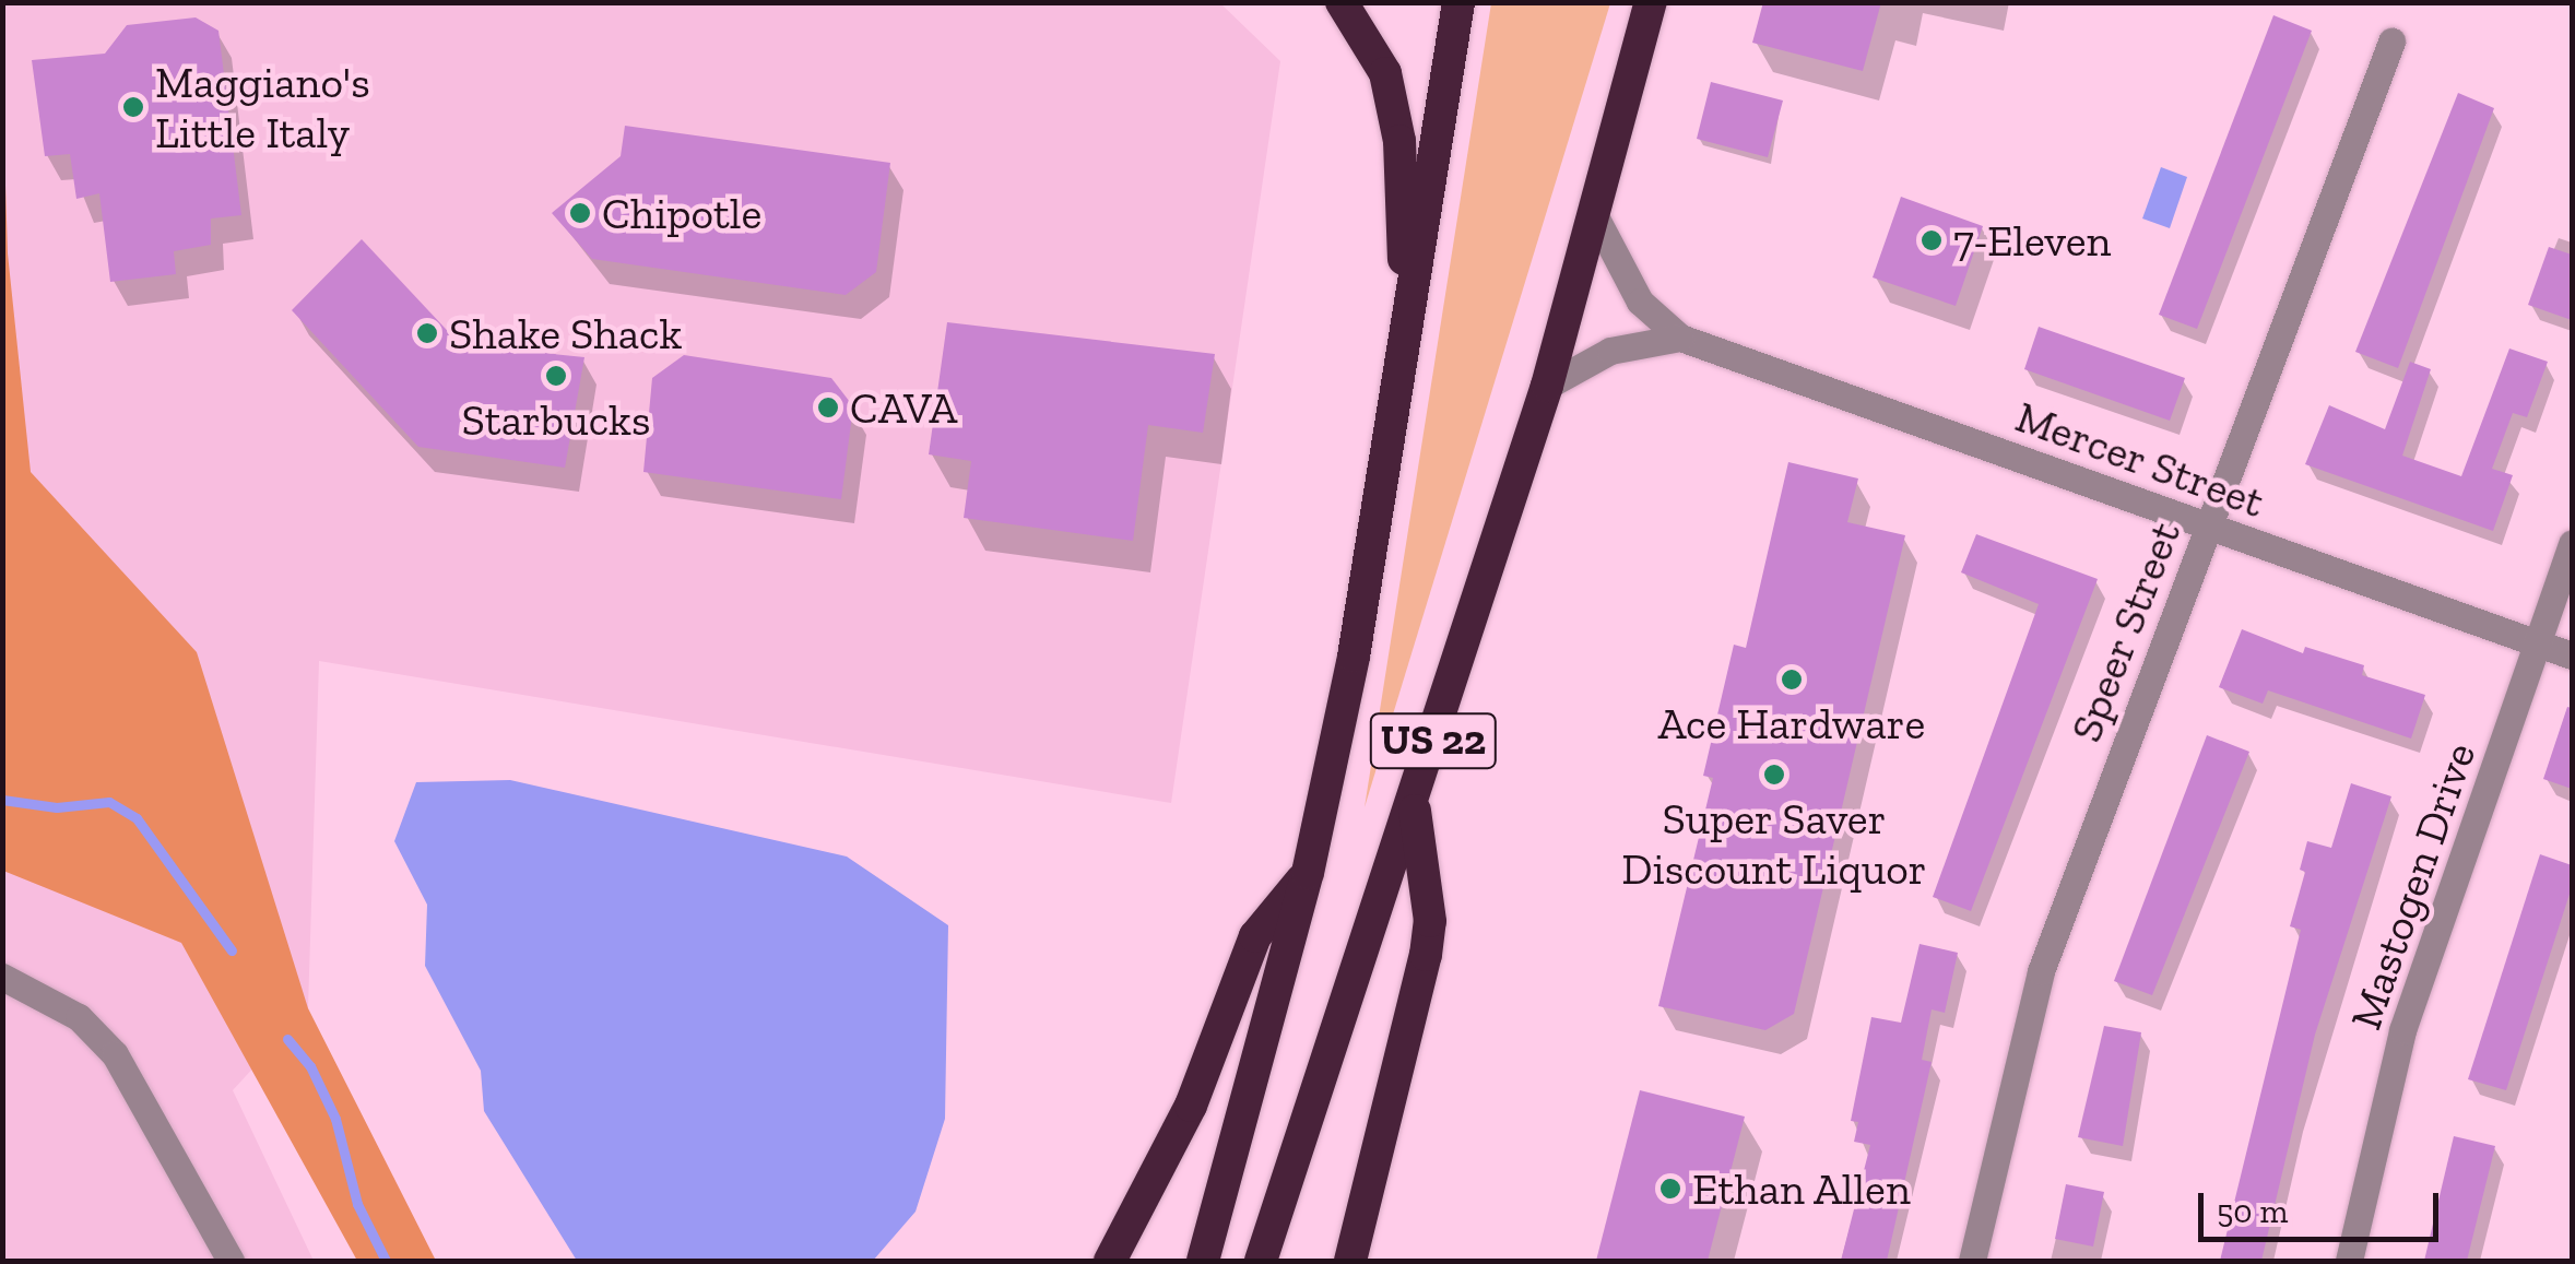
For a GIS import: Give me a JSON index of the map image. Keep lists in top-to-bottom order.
{
  "streets": {
    "highway": ["US 22"],
    "street": ["Mercer Street", "Speer Street", "Mastogen Drive"]
  },
  "crossings": [
    ["Mercer Street", "Speer Street"],
    ["Mercer Street", "US 22"],
    ["Mercer Street", "Mastogen Drive"]
  ],
  "places": [
    "Maggiano's Little Italy",
    "Chipotle",
    "7-Eleven",
    "Shake Shack",
    "Starbucks",
    "CAVA",
    "Ace Hardware",
    "Super Saver Discount Liquor",
    "Ethan Allen"
  ],
  "scale_bar": "50 m"
}
